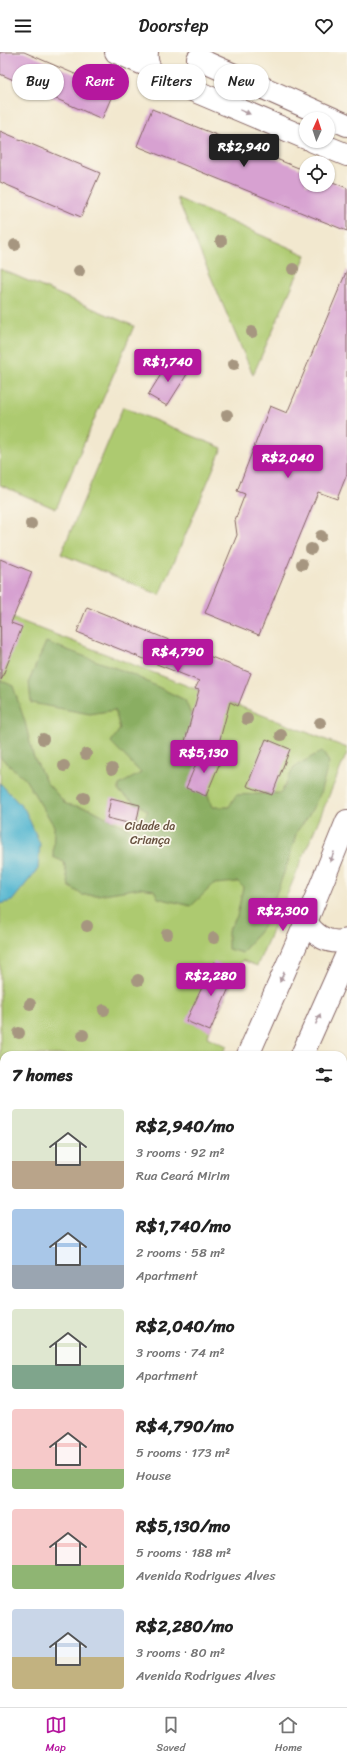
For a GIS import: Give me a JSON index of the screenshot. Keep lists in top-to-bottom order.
{
  "parks": ["Cidade da Criança"],
  "north": "top",
  "page": {
    "header": "Doorstep",
    "chip": [
      "Buy",
      "Rent",
      "Filters",
      "New"
    ],
    "price": [
      "R$2,940",
      "R$1,740",
      "R$2,040",
      "R$4,790",
      "R$5,130",
      "R$2,300",
      "R$2,280"
    ],
    "heading": "7 homes",
    "list": [
      {
        "name": "R$2,940/mo",
        "note": "3 rooms · 92 m² · Rua Ceará Mirim"
      },
      {
        "name": "R$1,740/mo",
        "note": "2 rooms · 58 m² · Apartment"
      },
      {
        "name": "R$2,040/mo",
        "note": "3 rooms · 74 m² · Apartment"
      },
      {
        "name": "R$4,790/mo",
        "note": "5 rooms · 173 m² · House"
      },
      {
        "name": "R$5,130/mo",
        "note": "5 rooms · 188 m² · Avenida Rodrigues Alves"
      },
      {
        "name": "R$2,280/mo",
        "note": "3 rooms · 80 m² · Avenida Rodrigues Alves"
      }
    ],
    "tabs": ["Map", "Saved", "Home"]
  }
}
